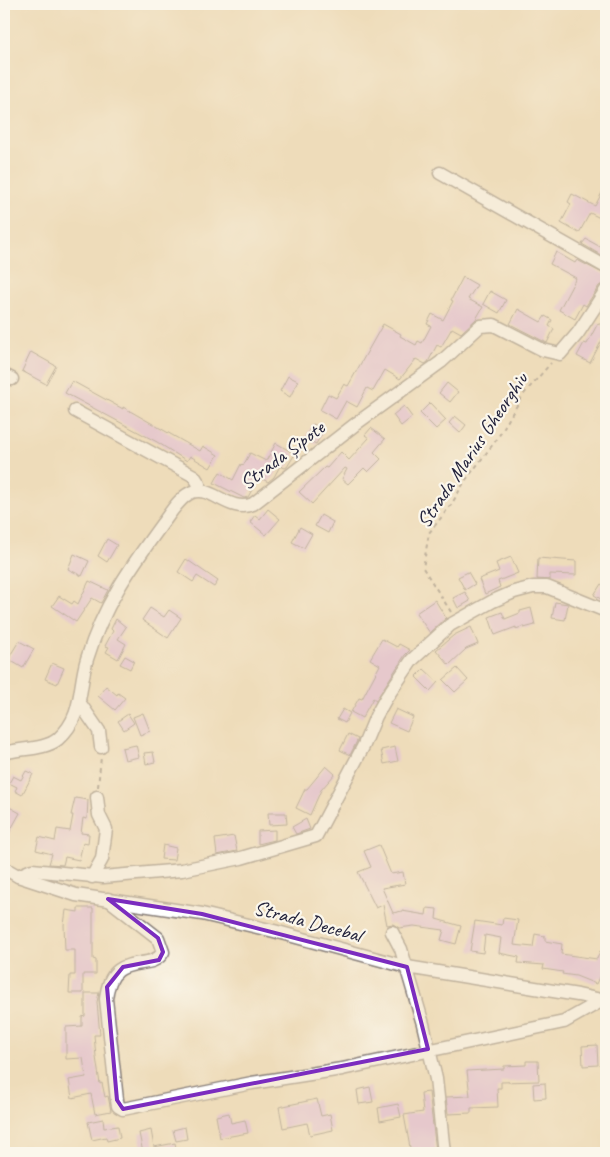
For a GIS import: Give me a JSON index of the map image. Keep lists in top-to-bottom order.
{
  "streets": {
    "street": ["Strada Șipote", "Strada Decebal"],
    "path": ["Strada Marius Gheorghiu"]
  },
  "crossings": [
    ["Strada Marius Gheorghiu", "Strada Șipote"]
  ]
}
